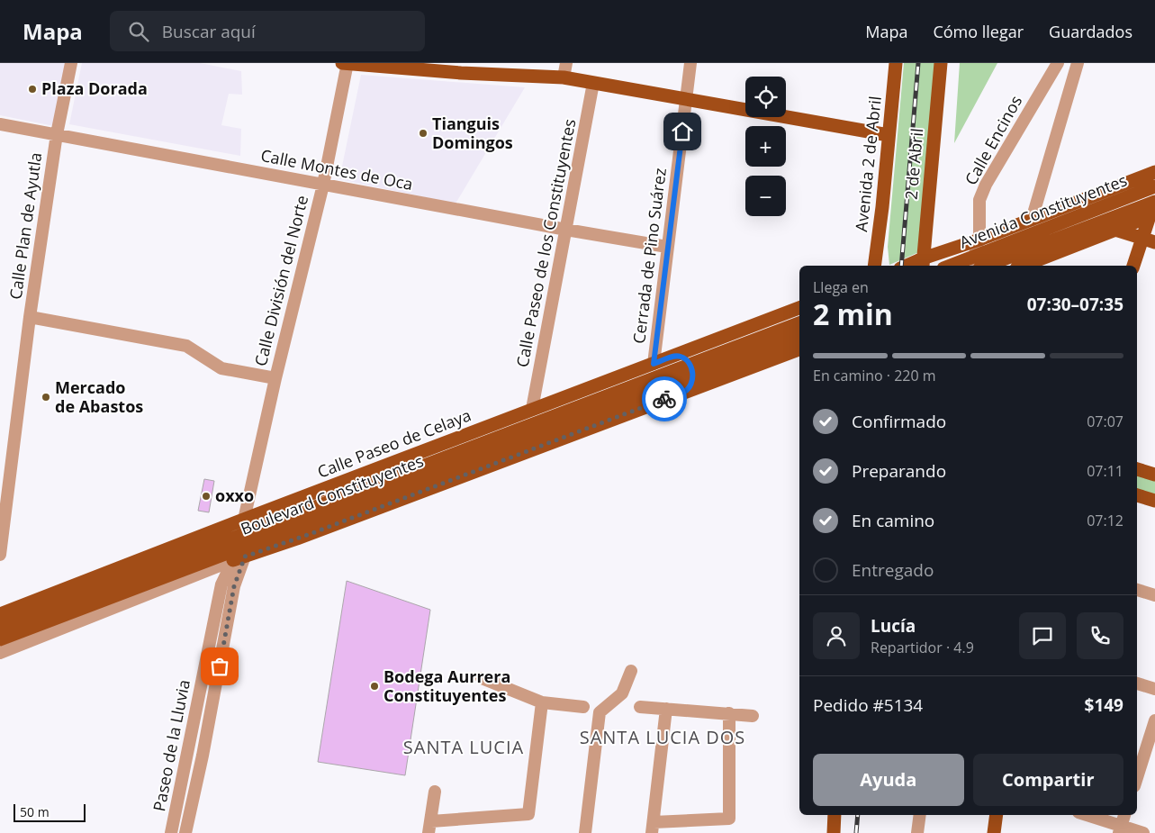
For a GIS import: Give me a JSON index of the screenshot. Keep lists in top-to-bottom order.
{
  "streets": {
    "main road": [
      "Avenida 2 de Abril",
      "2 de Abril",
      "Avenida Constituyentes",
      "Calle Paseo de Celaya",
      "Boulevard Constituyentes"
    ],
    "street": [
      "Calle Encinos",
      "Calle Montes de Oca",
      "Calle Plan de Ayutla",
      "Calle Paseo de los Constituyentes",
      "Cerrada de Pino Suárez",
      "Calle División del Norte",
      "Paseo de la Lluvia"
    ]
  },
  "crossings": [
    ["Calle Montes de Oca", "Calle Plan de Ayutla"],
    ["Calle Montes de Oca", "Calle Paseo de los Constituyentes"],
    ["Calle Montes de Oca", "Cerrada de Pino Suárez"],
    ["Calle Montes de Oca", "Calle División del Norte"],
    ["Calle Paseo de los Constituyentes", "Calle Paseo de Celaya"],
    ["Cerrada de Pino Suárez", "Calle Paseo de Celaya"],
    ["Calle División del Norte", "Calle Paseo de Celaya"],
    ["Calle División del Norte", "Paseo de la Lluvia"],
    ["Calle Paseo de Celaya", "Boulevard Constituyentes"],
    ["Calle Paseo de Celaya", "Paseo de la Lluvia"]
  ],
  "districts": ["SANTA LUCIA DOS", "SANTA LUCIA"],
  "places": [
    "Plaza Dorada",
    "Tianguis Domingos",
    "Mercado de Abastos",
    "oxxo",
    "Bodega Aurrera Constituyentes"
  ],
  "scale_bar": "50 m",
  "page": {
    "header": "Mapa",
    "search": "Buscar aquí",
    "nav": ["Mapa", "Cómo llegar", "Guardados"],
    "map_buttons": ["+", "−"],
    "heading": ["2 min", "Llega en", "07:30–07:35"],
    "panel": [
      "Lucía",
      "Repartidor · 4.9",
      "Pedido #5134",
      "$149"
    ],
    "bar": "En camino · 220 m",
    "list": [
      ["Confirmado", "07:07"],
      ["Preparando", "07:11"],
      ["En camino", "07:12"],
      "Entregado"
    ],
    "buttons": ["Ayuda", "Compartir"],
    "scale": "50 m"
  }
}
